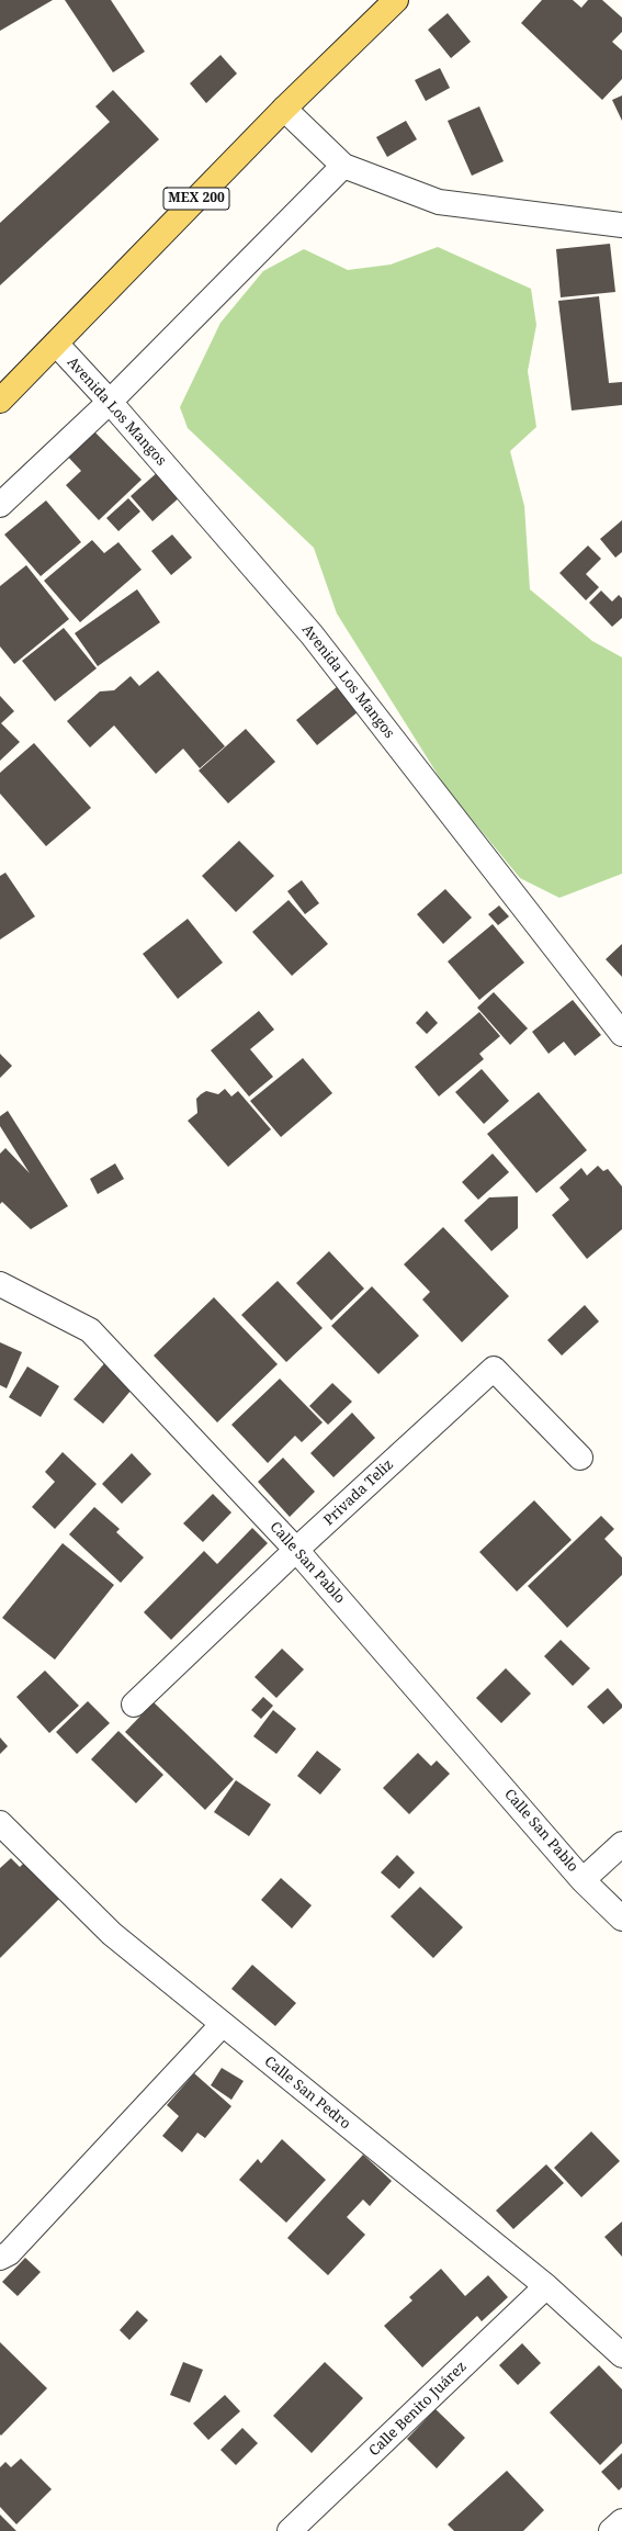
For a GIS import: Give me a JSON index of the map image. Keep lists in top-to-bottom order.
{
  "streets": {
    "main road": ["MEX 200"],
    "street": [
      "Avenida Los Mangos",
      "Privada Teliz",
      "Calle San Pablo",
      "Calle San Pedro",
      "Calle Benito Juárez"
    ]
  },
  "crossings": [
    ["MEX 200", "Avenida Los Mangos"],
    ["Privada Teliz", "Calle San Pablo"],
    ["Calle San Pedro", "Calle Benito Juárez"]
  ]
}
